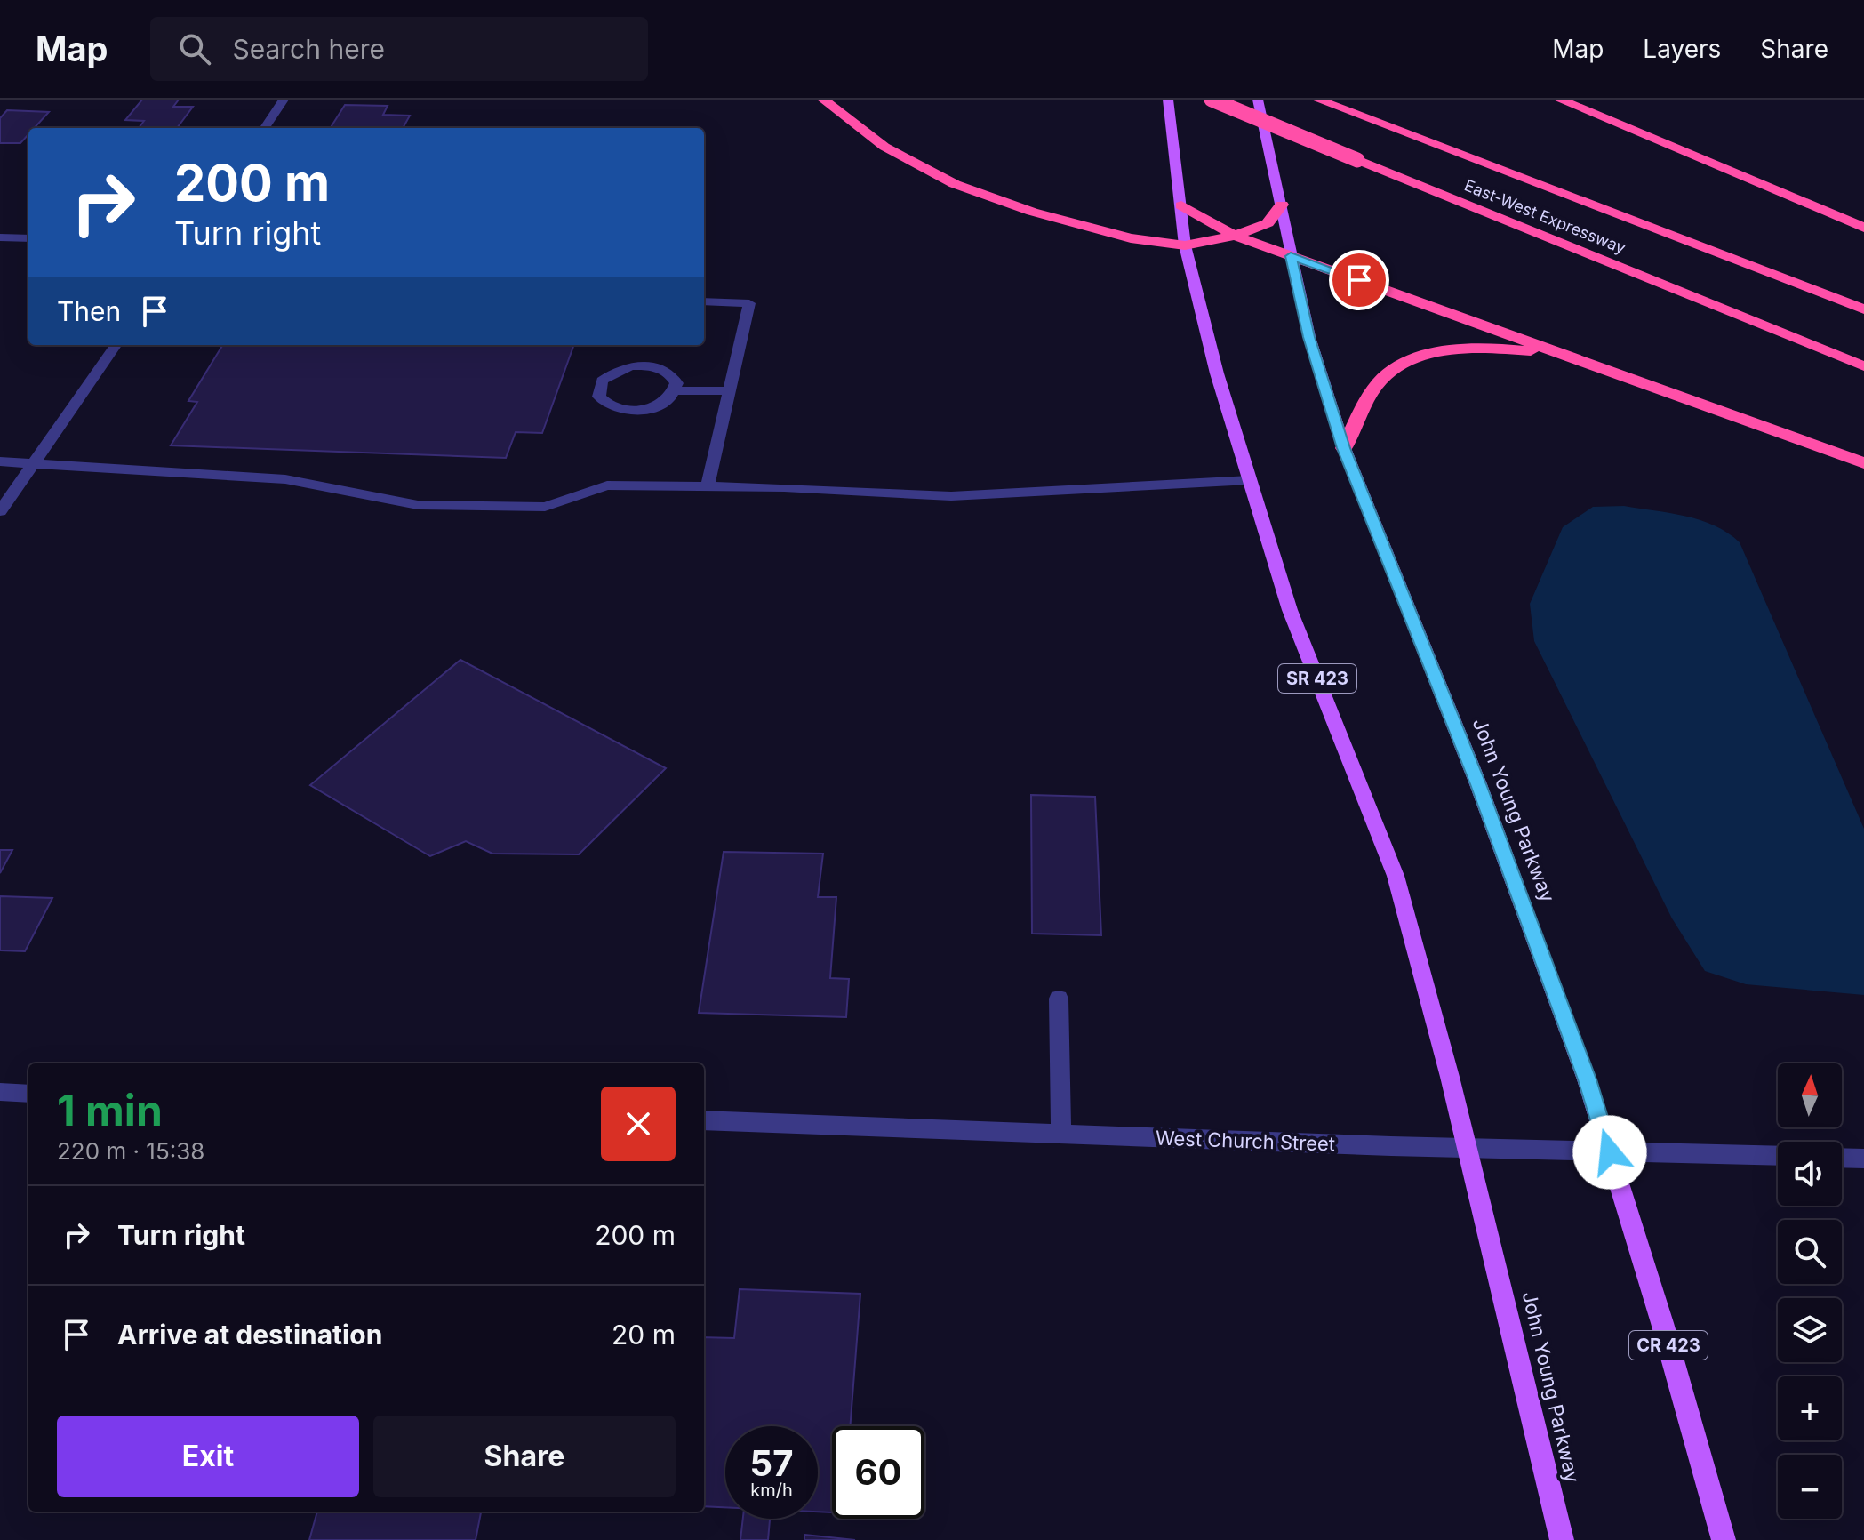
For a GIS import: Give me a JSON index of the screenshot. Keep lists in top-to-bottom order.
{
  "streets": {
    "highway": ["East-West Expressway"],
    "main road": ["SR 423", "John Young Parkway", "CR 423"],
    "street": ["West Church Street"]
  },
  "crossings": [
    ["John Young Parkway", "West Church Street"]
  ],
  "north": "top",
  "page": {
    "header": "Map",
    "search": "Search here",
    "nav": ["Map", "Layers", "Share"],
    "turn": ["200 m", "Turn right"],
    "then": "Then",
    "map_buttons": ["+", "−"],
    "heading": ["1 min", "220 m · 15:38"],
    "list": [
      {
        "name": "Turn right",
        "value": "200 m"
      },
      {
        "name": "Arrive at destination",
        "value": "20 m"
      }
    ],
    "buttons": ["Exit", "Share"],
    "speed": "57 km/h",
    "limit": "60"
  }
}
